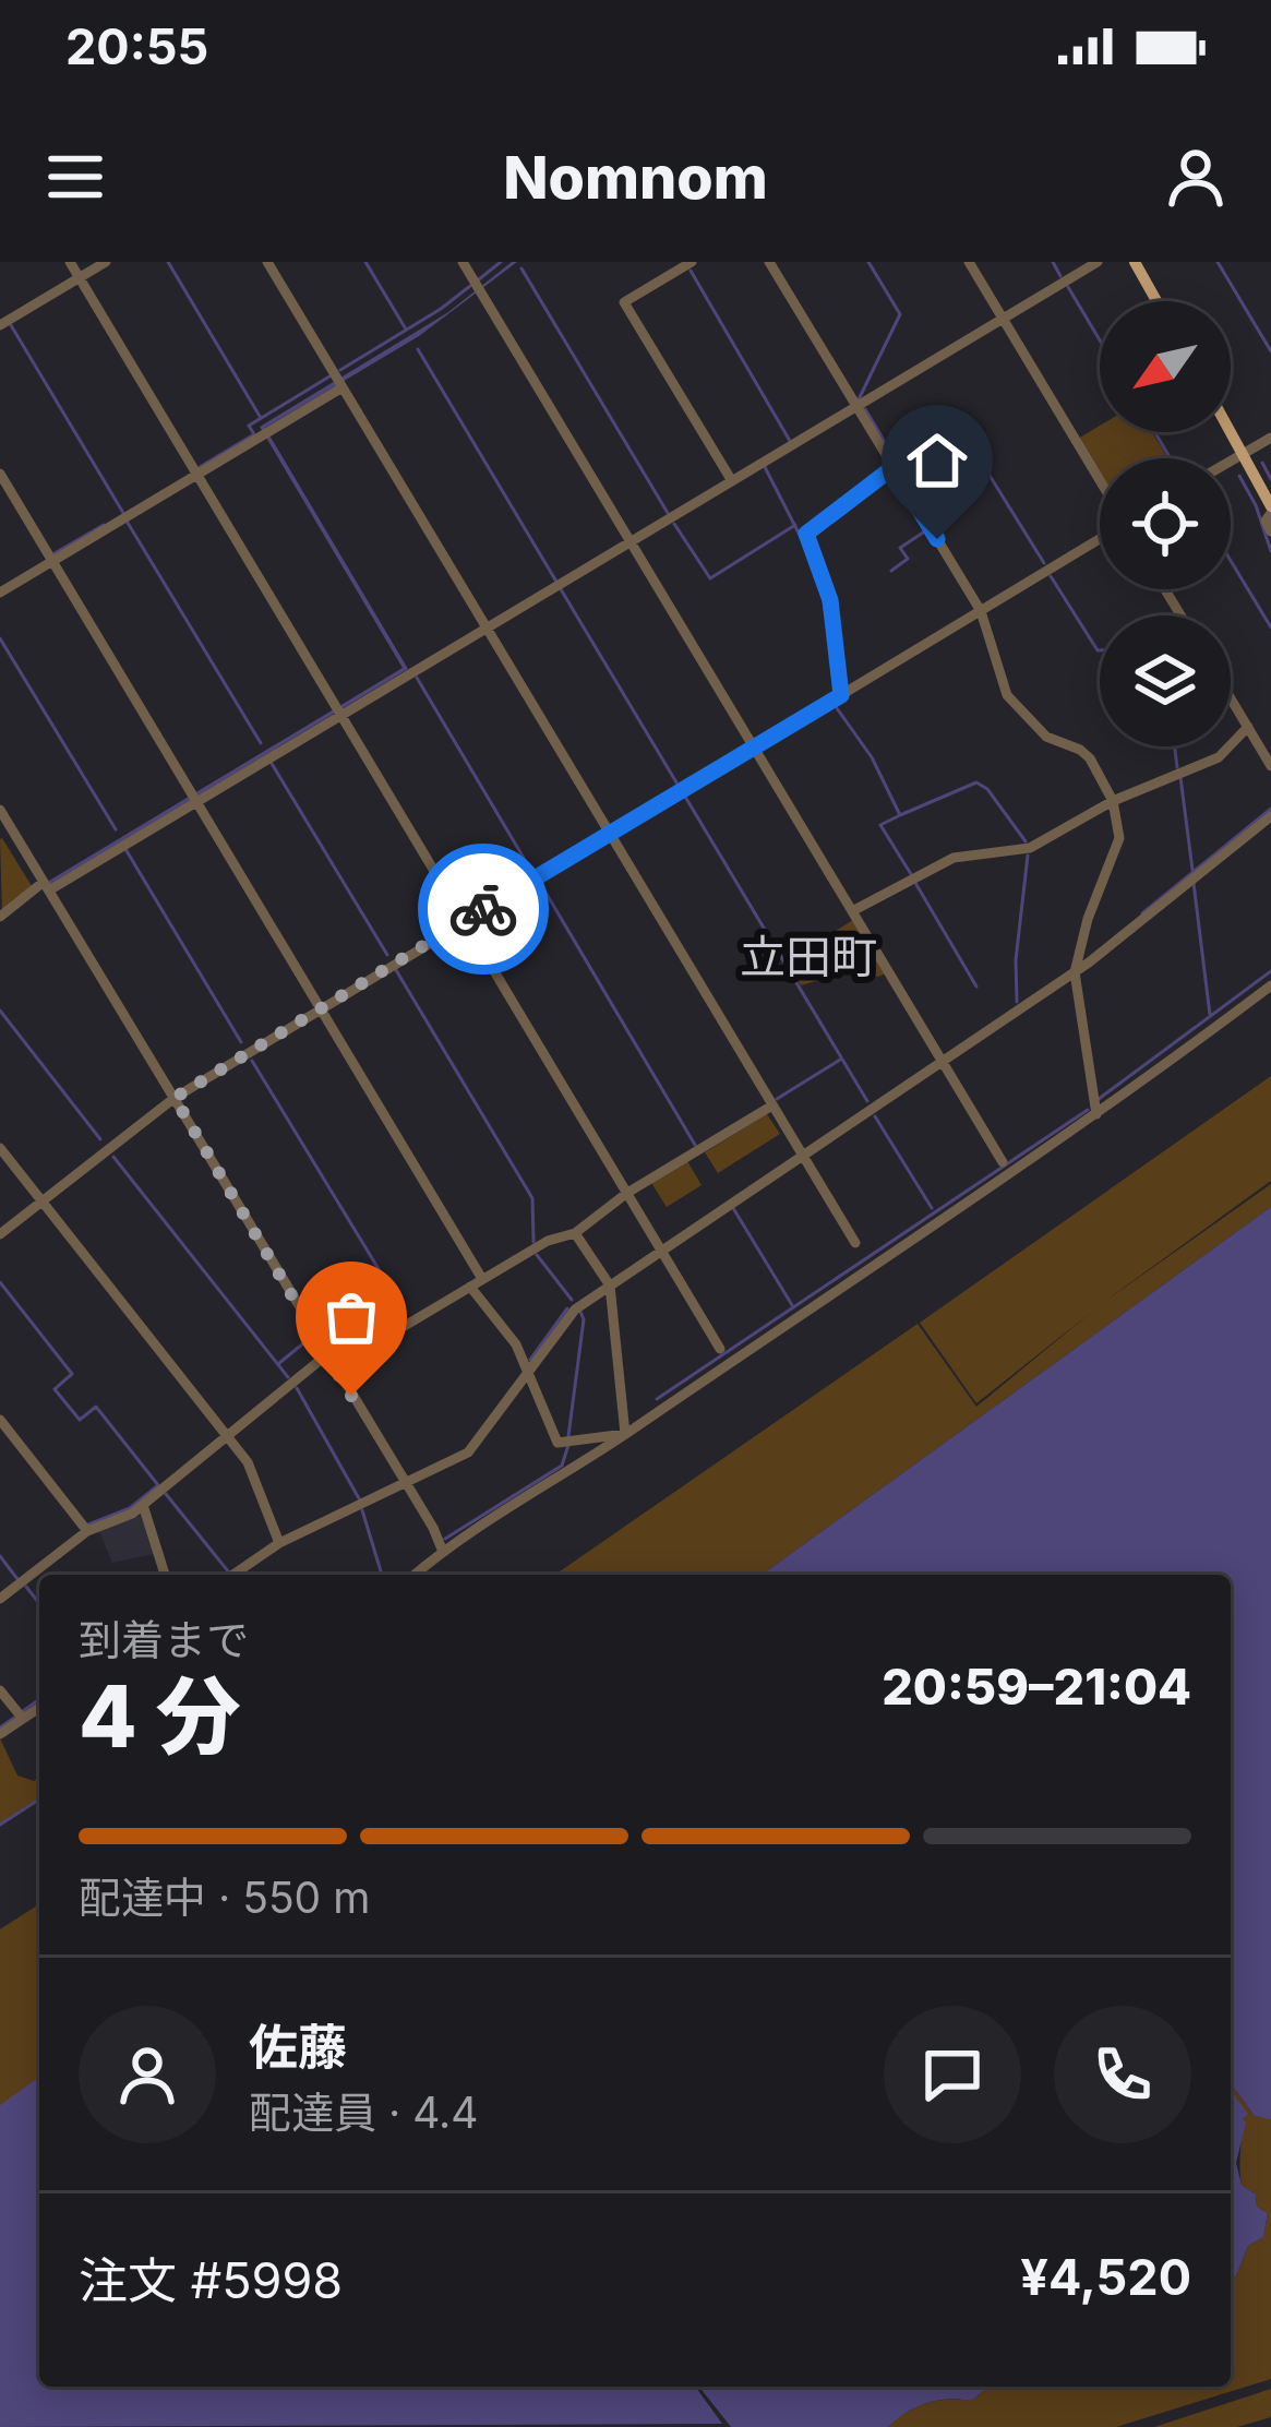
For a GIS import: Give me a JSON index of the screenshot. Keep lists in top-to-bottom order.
{
  "districts": ["立田町"],
  "north": "bottom left",
  "page": {
    "status": "20:55",
    "header": "Nomnom",
    "heading": ["4 分", "到着まで", "20:59–21:04"],
    "panel": [
      "佐藤",
      "配達員 · 4.4",
      "注文 #5998",
      "¥4,520"
    ],
    "bar": "配達中 · 550 m"
  }
}
